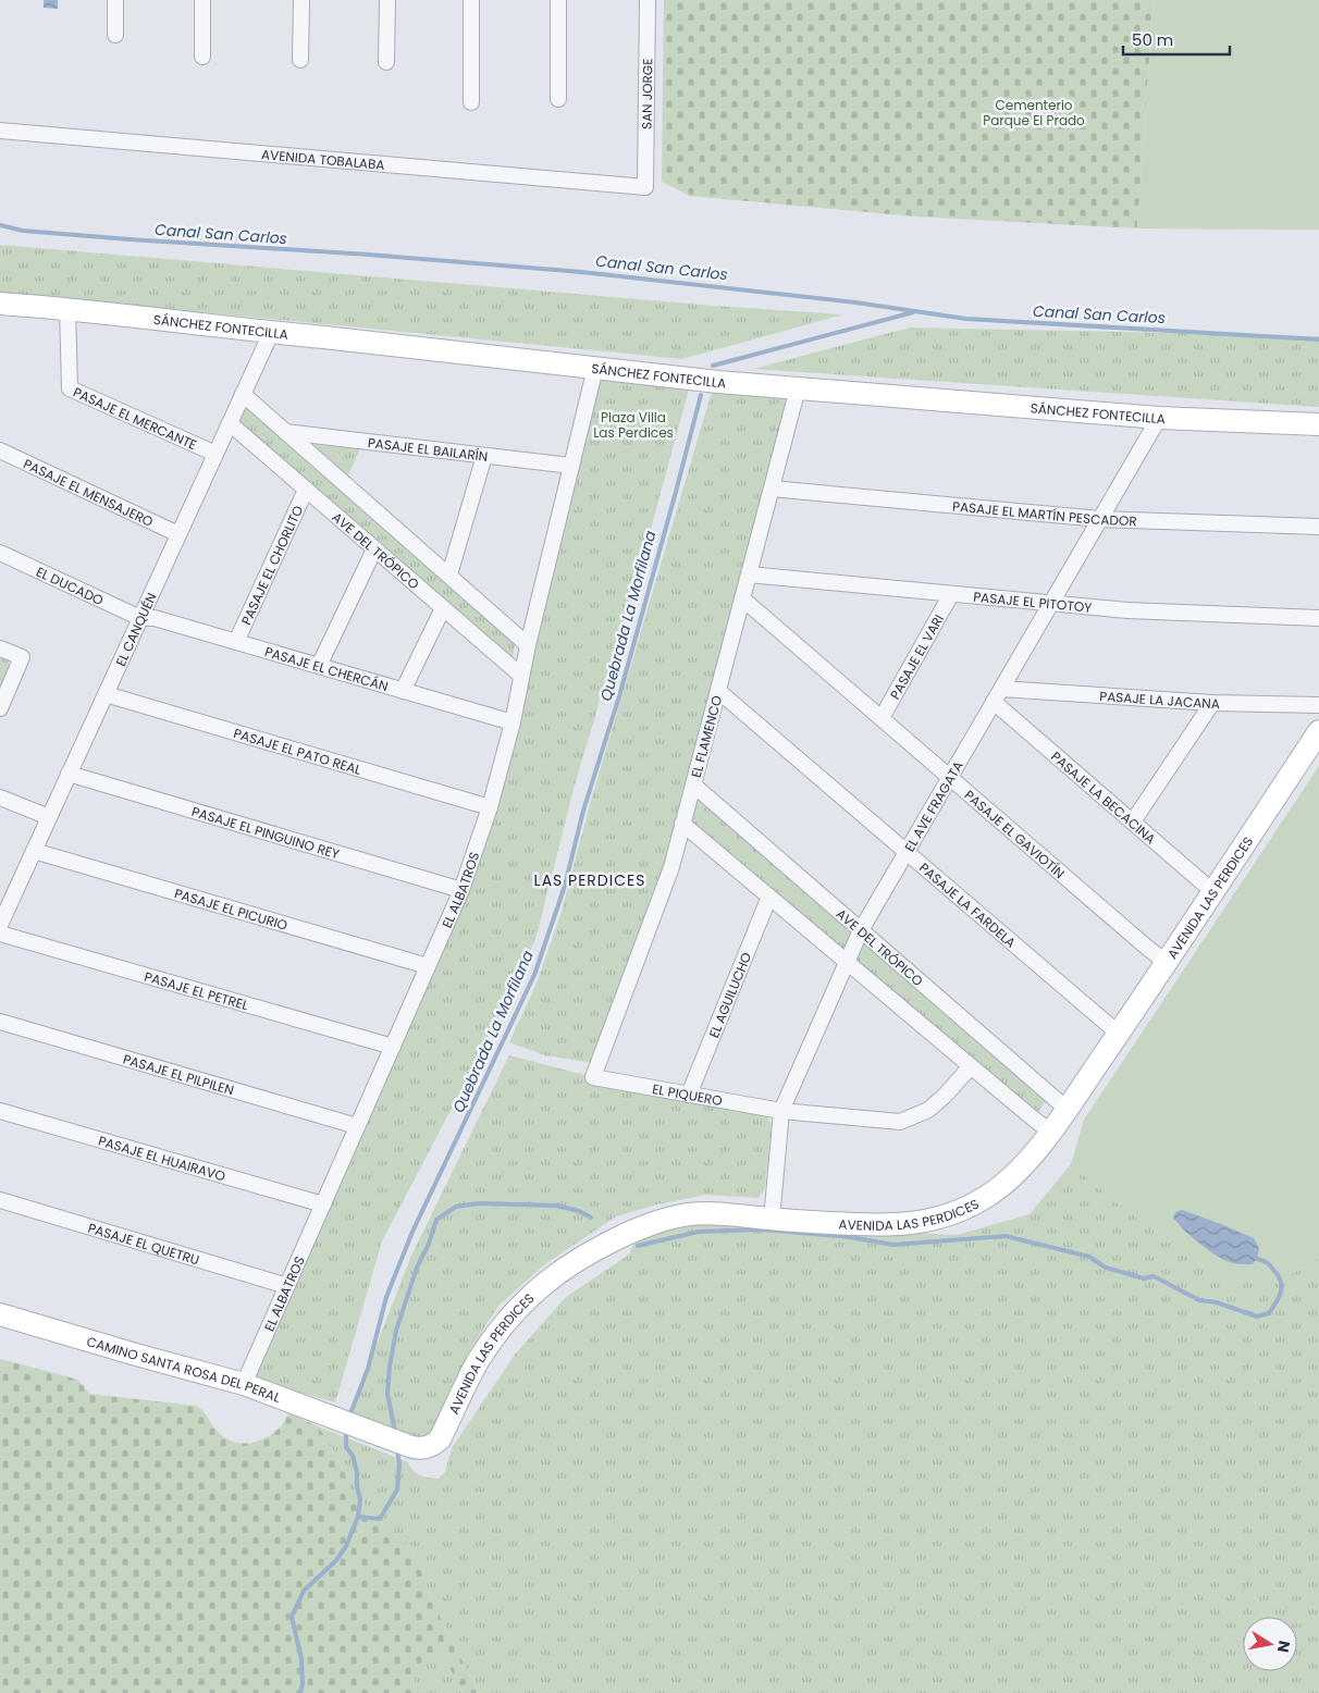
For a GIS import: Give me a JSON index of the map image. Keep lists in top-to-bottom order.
{
  "streets": {
    "street": [
      "SAN JORGE",
      "AVENIDA TOBALABA",
      "SÁNCHEZ FONTECILLA",
      "PASAJE EL MERCANTE",
      "PASAJE EL BAILARÍN",
      "PASAJE EL MENSAJERO",
      "PASAJE EL MARTÍN PESCADOR",
      "AVE DEL TRÓPICO",
      "PASAJE EL CHORLITO",
      "EL DUCADO",
      "PASAJE EL PITOTOY",
      "EL CANQUÉN",
      "PASAJE EL VARI",
      "PASAJE EL CHERCÁN",
      "PASAJE LA JACANA",
      "EL FLAMENCO",
      "PASAJE EL PATO REAL",
      "PASAJE LA BECACINA",
      "EL AVE FRAGATA",
      "PASAJE EL PINGUINO REY",
      "PASAJE EL GAVIOTÍN",
      "EL ALBATROS",
      "AVENIDA LAS PERDICES",
      "PASAJE LA FARDELA",
      "PASAJE EL PICURIO",
      "PASAJE EL PETREL",
      "EL AGUILUCHO",
      "PASAJE EL PILPILEN",
      "EL PIQUERO",
      "PASAJE EL HUAIRAVO",
      "PASAJE EL QUETRU",
      "CAMINO SANTA ROSA DEL PERAL"
    ]
  },
  "crossings": [
    ["SAN JORGE", "AVENIDA TOBALABA"],
    ["SÁNCHEZ FONTECILLA", "PASAJE EL MERCANTE"],
    ["SÁNCHEZ FONTECILLA", "EL CANQUÉN"],
    ["SÁNCHEZ FONTECILLA", "EL FLAMENCO"],
    ["SÁNCHEZ FONTECILLA", "EL AVE FRAGATA"],
    ["SÁNCHEZ FONTECILLA", "EL ALBATROS"],
    ["PASAJE EL MERCANTE", "EL CANQUÉN"],
    ["PASAJE EL BAILARÍN", "EL ALBATROS"],
    ["PASAJE EL MENSAJERO", "EL CANQUÉN"],
    ["PASAJE EL MARTÍN PESCADOR", "EL FLAMENCO"],
    ["PASAJE EL MARTÍN PESCADOR", "EL AVE FRAGATA"],
    ["AVE DEL TRÓPICO", "PASAJE EL CHORLITO"],
    ["AVE DEL TRÓPICO", "EL CANQUÉN"],
    ["AVE DEL TRÓPICO", "EL FLAMENCO"],
    ["AVE DEL TRÓPICO", "EL AVE FRAGATA"],
    ["AVE DEL TRÓPICO", "EL ALBATROS"],
    ["AVE DEL TRÓPICO", "AVENIDA LAS PERDICES"],
    ["PASAJE EL CHORLITO", "PASAJE EL CHERCÁN"],
    ["EL DUCADO", "EL CANQUÉN"],
    ["EL DUCADO", "PASAJE EL CHERCÁN"],
    ["PASAJE EL PITOTOY", "PASAJE EL VARI"],
    ["PASAJE EL PITOTOY", "EL FLAMENCO"],
    ["PASAJE EL PITOTOY", "EL AVE FRAGATA"],
    ["EL CANQUÉN", "PASAJE EL CHERCÁN"],
    ["EL CANQUÉN", "PASAJE EL PATO REAL"],
    ["EL CANQUÉN", "PASAJE EL PINGUINO REY"],
    ["EL CANQUÉN", "PASAJE EL PICURIO"],
    ["PASAJE EL VARI", "PASAJE EL GAVIOTÍN"],
    ["PASAJE EL CHERCÁN", "EL ALBATROS"],
    ["PASAJE LA JACANA", "PASAJE LA BECACINA"],
    ["PASAJE LA JACANA", "EL AVE FRAGATA"],
    ["EL FLAMENCO", "PASAJE EL GAVIOTÍN"],
    ["EL FLAMENCO", "PASAJE LA FARDELA"],
    ["EL FLAMENCO", "EL PIQUERO"],
    ["PASAJE EL PATO REAL", "EL ALBATROS"],
    ["PASAJE LA BECACINA", "EL AVE FRAGATA"],
    ["PASAJE LA BECACINA", "AVENIDA LAS PERDICES"],
    ["EL AVE FRAGATA", "PASAJE EL GAVIOTÍN"],
    ["EL AVE FRAGATA", "AVENIDA LAS PERDICES"],
    ["EL AVE FRAGATA", "PASAJE LA FARDELA"],
    ["EL AVE FRAGATA", "EL PIQUERO"],
    ["PASAJE EL PINGUINO REY", "EL ALBATROS"],
    ["PASAJE EL GAVIOTÍN", "AVENIDA LAS PERDICES"],
    ["EL ALBATROS", "PASAJE EL PICURIO"],
    ["EL ALBATROS", "PASAJE EL PETREL"],
    ["EL ALBATROS", "PASAJE EL PILPILEN"],
    ["EL ALBATROS", "PASAJE EL HUAIRAVO"],
    ["EL ALBATROS", "PASAJE EL QUETRU"],
    ["EL ALBATROS", "CAMINO SANTA ROSA DEL PERAL"],
    ["AVENIDA LAS PERDICES", "PASAJE LA FARDELA"],
    ["AVENIDA LAS PERDICES", "CAMINO SANTA ROSA DEL PERAL"],
    ["EL AGUILUCHO", "EL PIQUERO"]
  ],
  "districts": ["LAS PERDICES"],
  "water": ["Canal San Carlos", "Quebrada La Morfilana"],
  "parks": ["Cementerio Parque El Prado", "Plaza Villa Las Perdices"],
  "scale_bar": "50 m",
  "north": "right"
}
